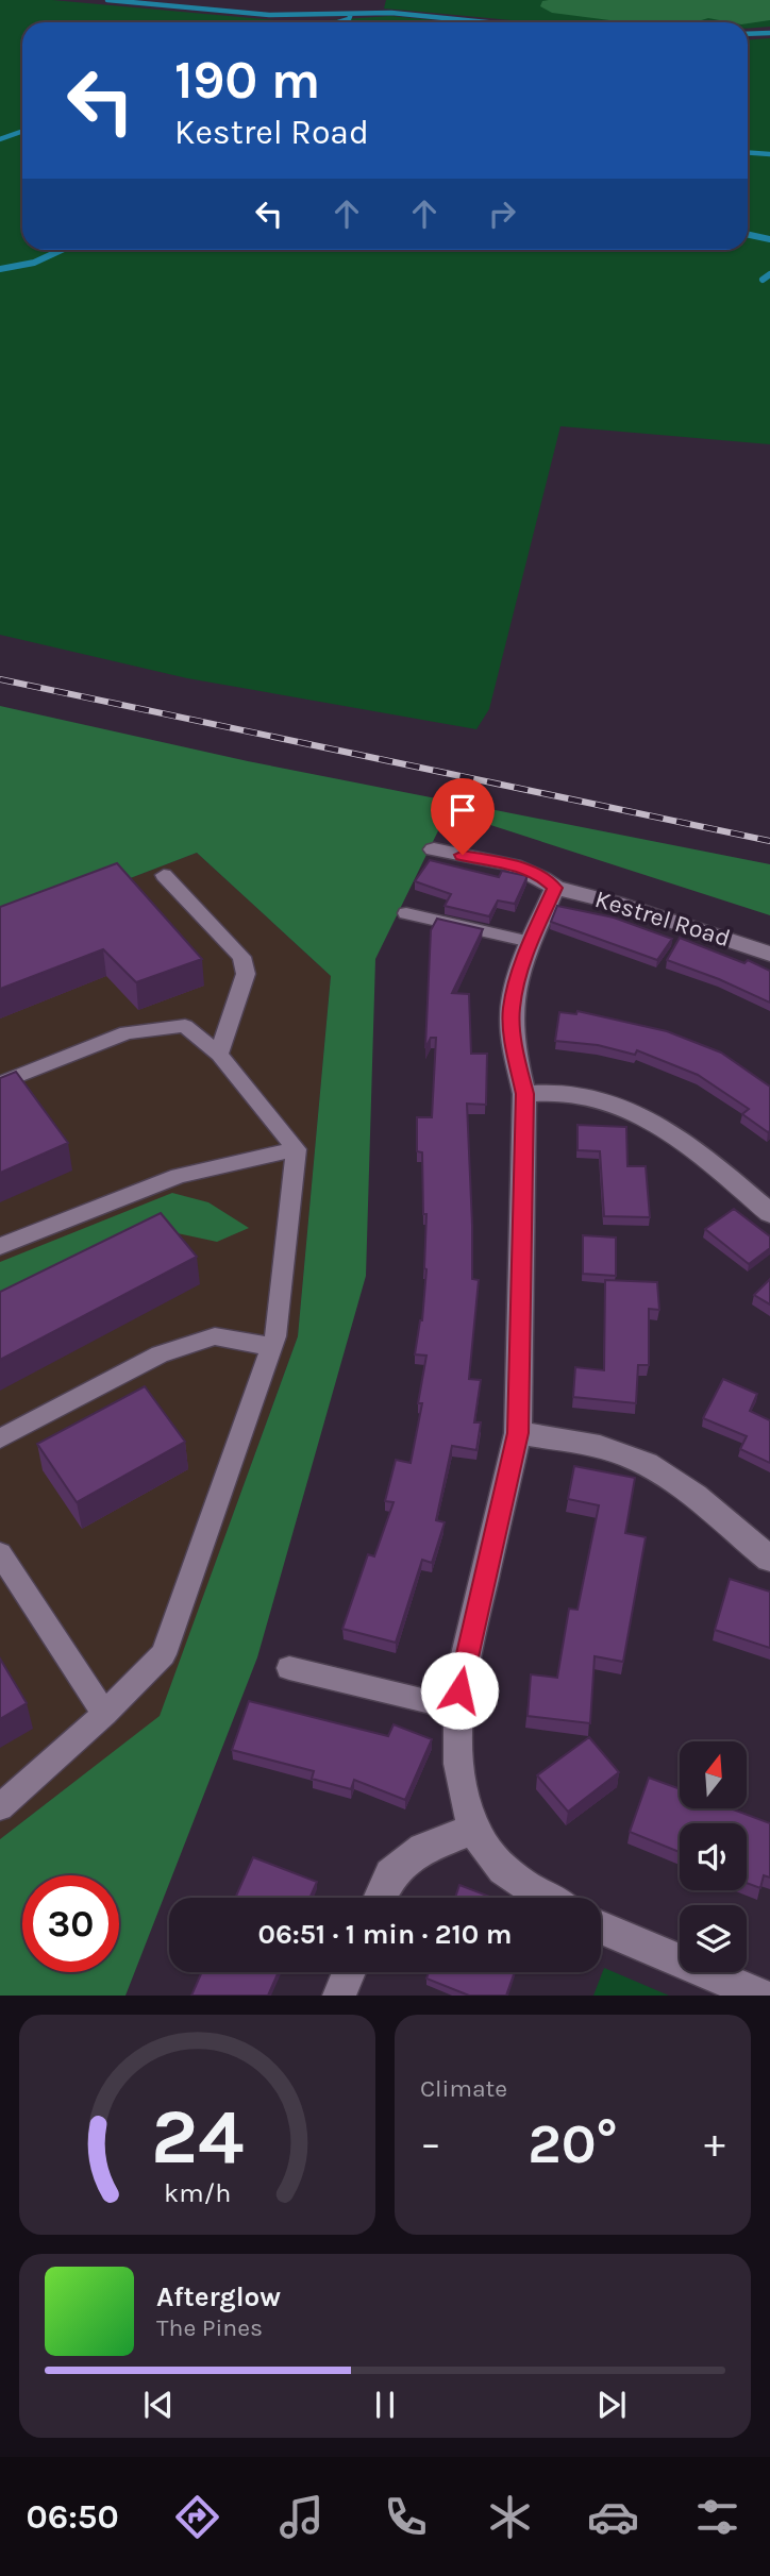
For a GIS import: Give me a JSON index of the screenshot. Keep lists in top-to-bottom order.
{
  "streets": {
    "street": ["Kestrel Road"]
  },
  "north": "top",
  "page": {
    "turn": ["190 m", "Kestrel Road"],
    "limit": "30",
    "trip": "06:51 · 1 min · 210 m",
    "tile": "Climate",
    "heat": ["−", "20°", "+"],
    "song": ["Afterglow", "The Pines"],
    "tabs": "06:50",
    "gauge": ["24", "km/h"]
  }
}
